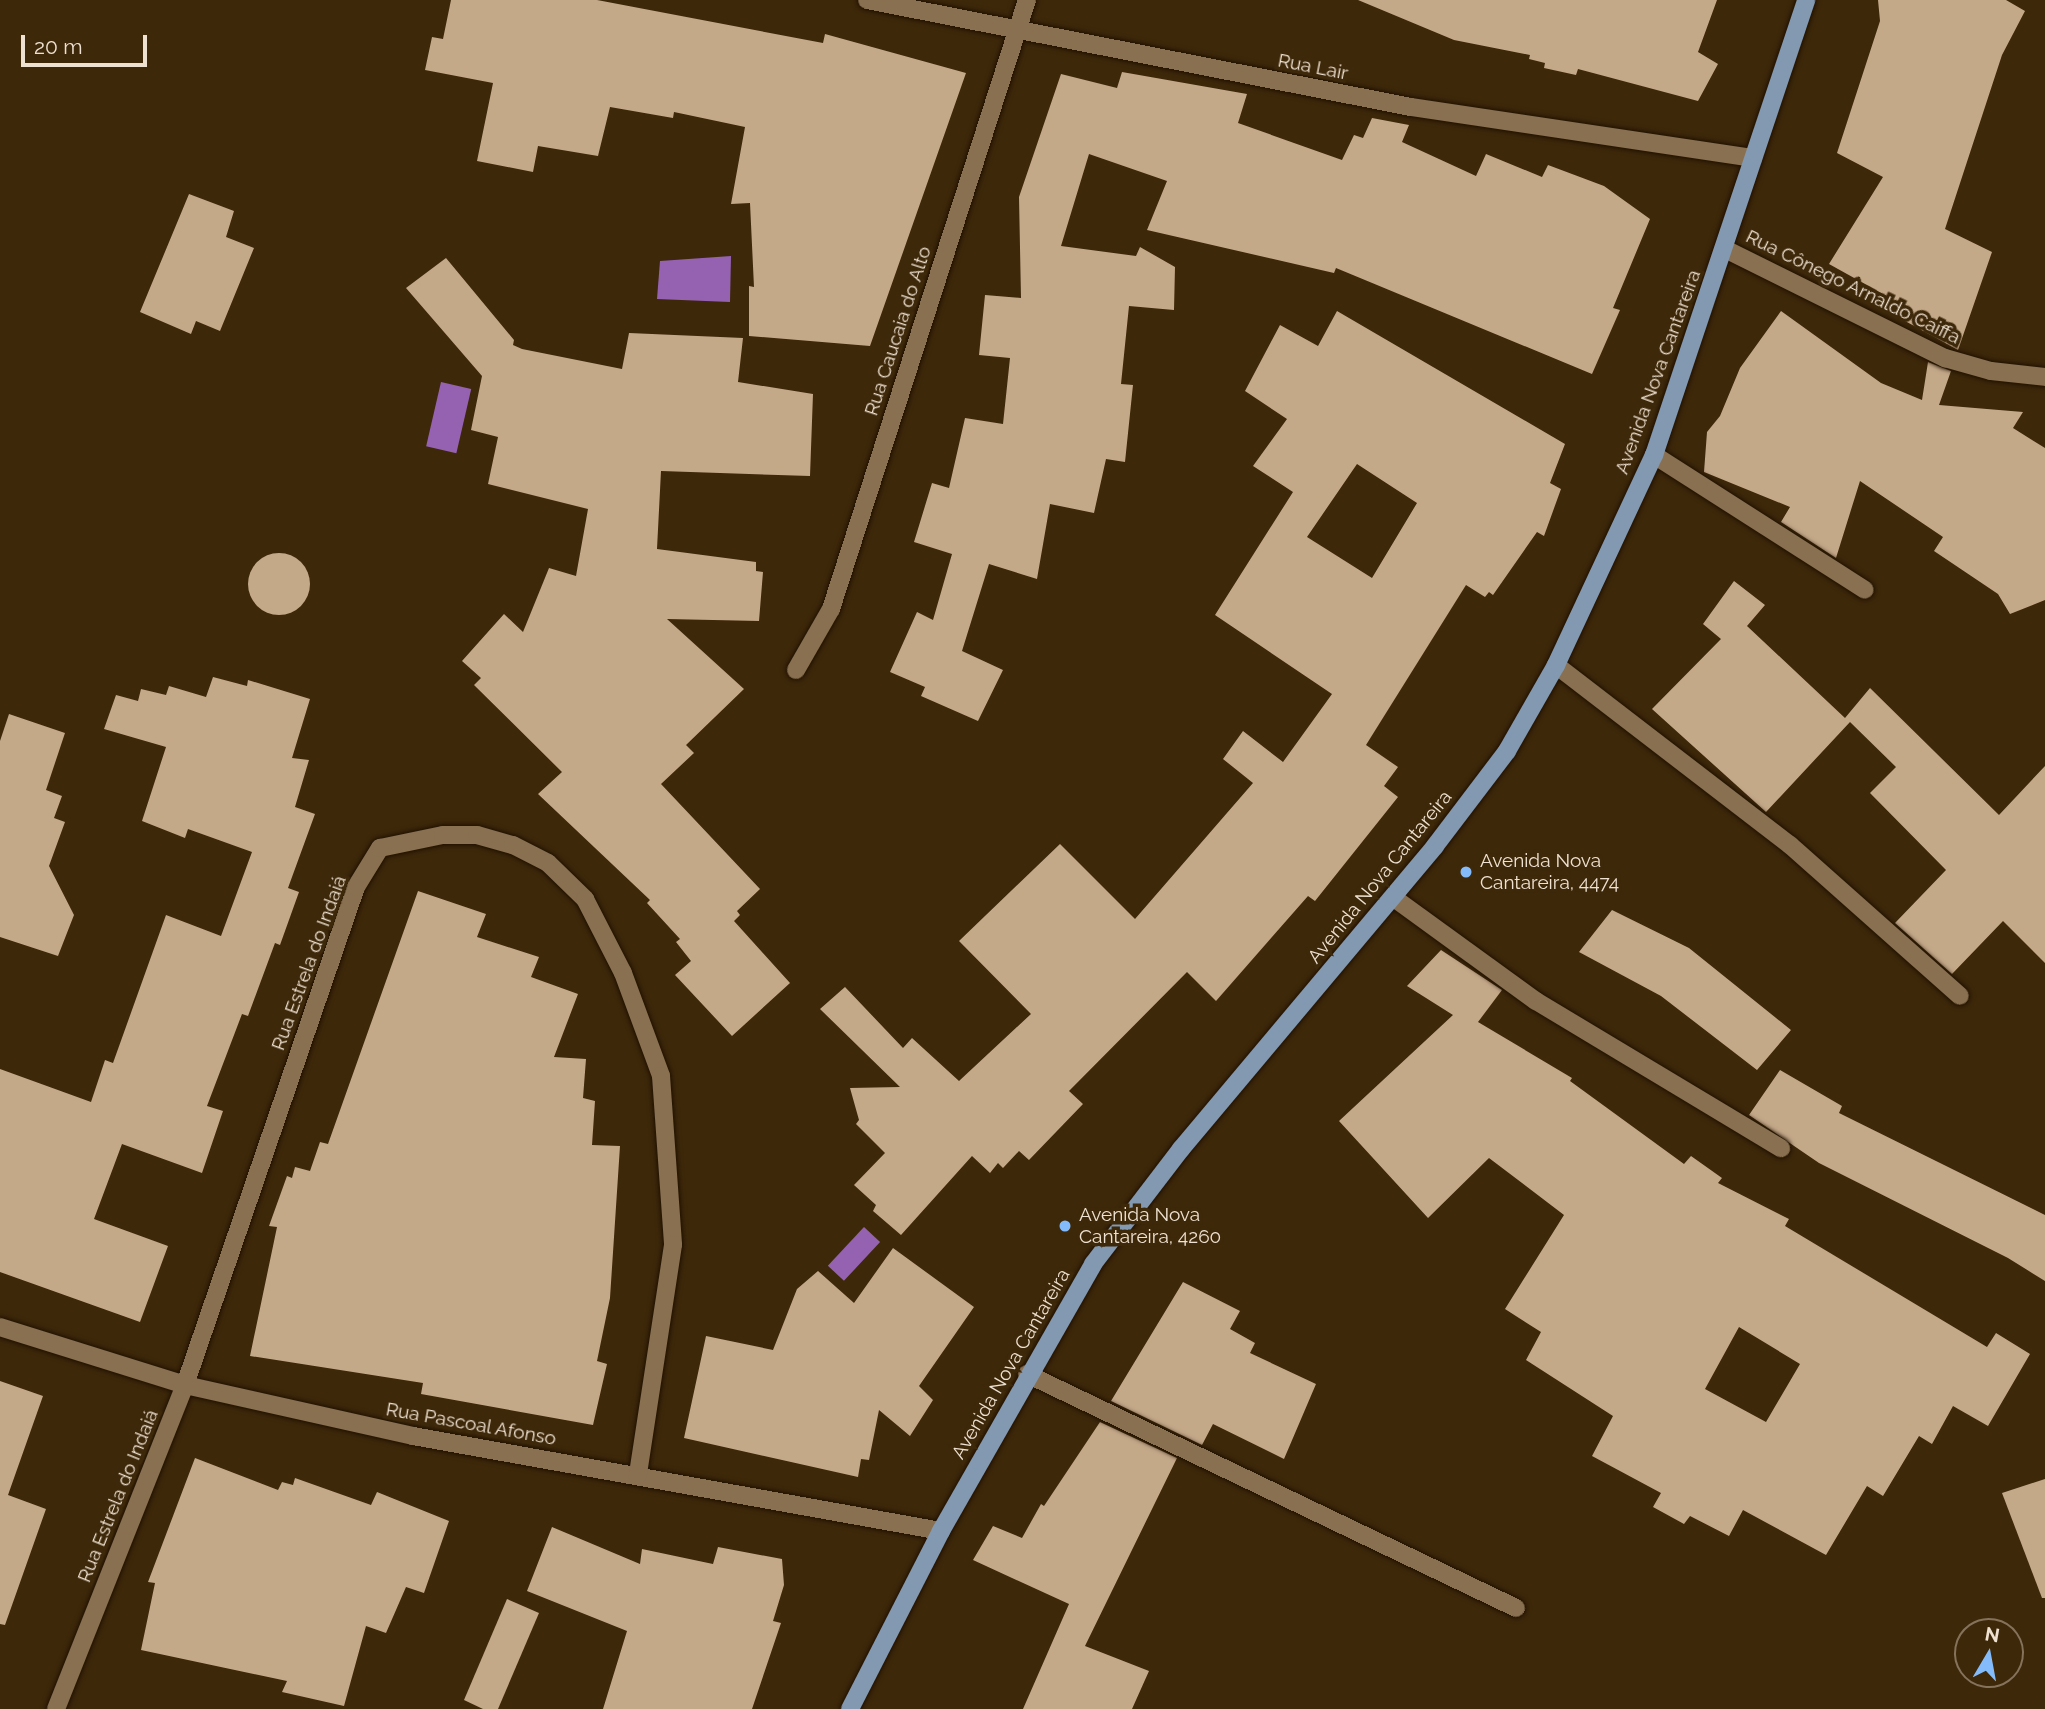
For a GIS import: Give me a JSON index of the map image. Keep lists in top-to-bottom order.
{
  "streets": {
    "main road": ["Avenida Nova Cantareira"],
    "street": [
      "Rua Lair",
      "Rua Cônego Arnaldo Caiffa",
      "Rua Caucaia do Alto",
      "Rua Estrela do Indaiá",
      "Rua Pascoal Afonso"
    ]
  },
  "crossings": [
    ["Rua Lair", "Rua Caucaia do Alto"],
    ["Rua Lair", "Avenida Nova Cantareira"],
    ["Rua Cônego Arnaldo Caiffa", "Avenida Nova Cantareira"],
    ["Avenida Nova Cantareira", "Rua Pascoal Afonso"],
    ["Rua Estrela do Indaiá", "Rua Pascoal Afonso"]
  ],
  "places": ["Avenida Nova Cantareira, 4474", "Avenida Nova Cantareira, 4260"],
  "scale_bar": "20 m",
  "north": "top"
}
